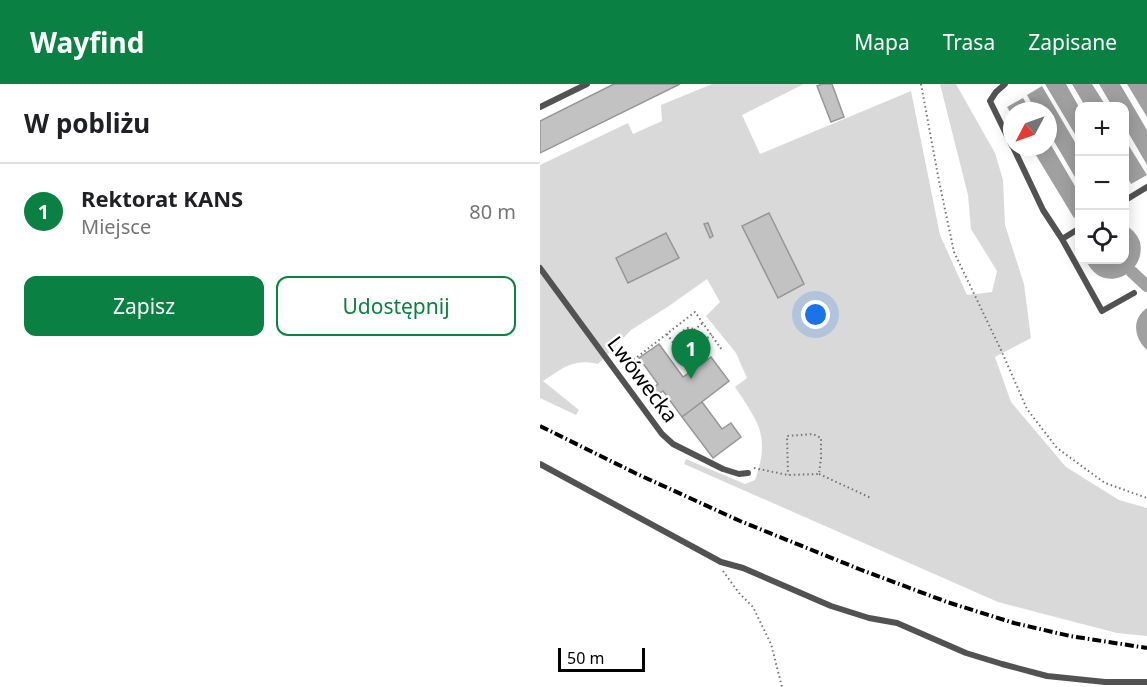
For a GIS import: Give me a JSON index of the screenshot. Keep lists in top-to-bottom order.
{
  "streets": {
    "lane": ["Lwówecka"]
  },
  "scale_bar": "50 m",
  "north": "bottom left",
  "page": {
    "header": "Wayfind",
    "nav": ["Mapa", "Trasa", "Zapisane"],
    "heading": "W pobliżu",
    "map_buttons": ["+", "−"],
    "list": [
      {
        "mark": "1",
        "name": "Rektorat KANS",
        "note": "Miejsce",
        "value": "80 m"
      }
    ],
    "buttons": ["Zapisz", "Udostępnij"],
    "pins": "1",
    "scale": "50 m"
  }
}
